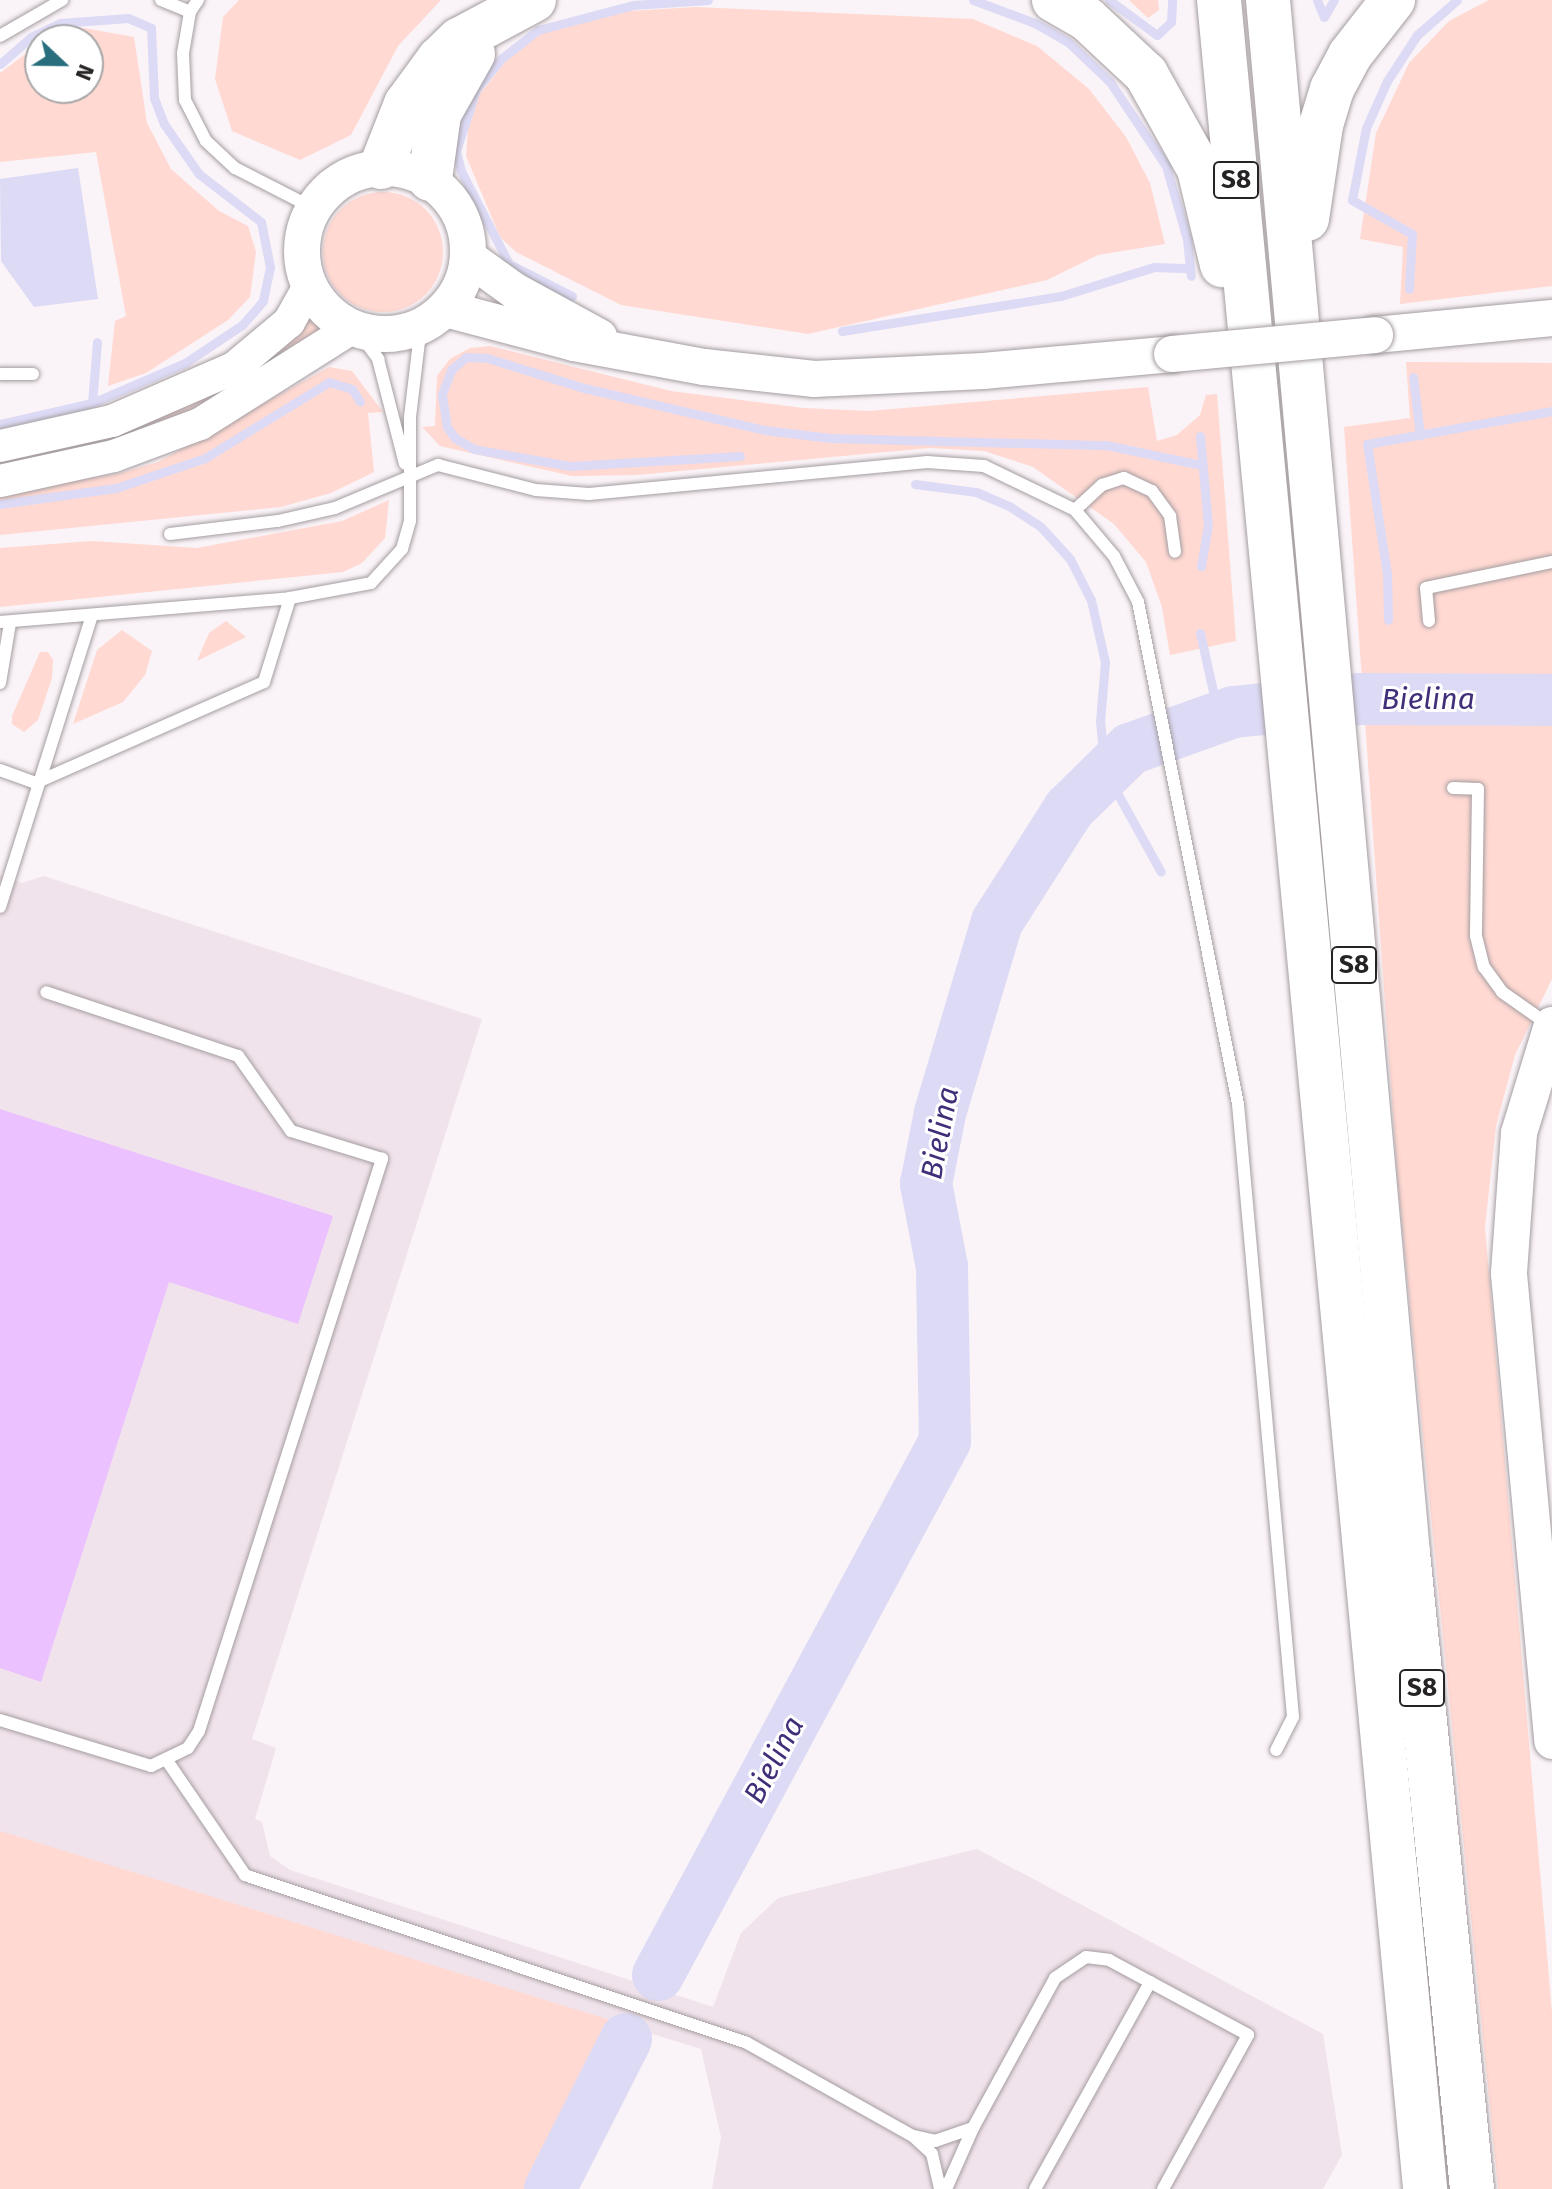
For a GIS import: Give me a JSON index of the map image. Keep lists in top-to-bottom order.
{
  "streets": {
    "highway": ["S8"]
  },
  "water": ["Bielina"],
  "north": "right"
}
